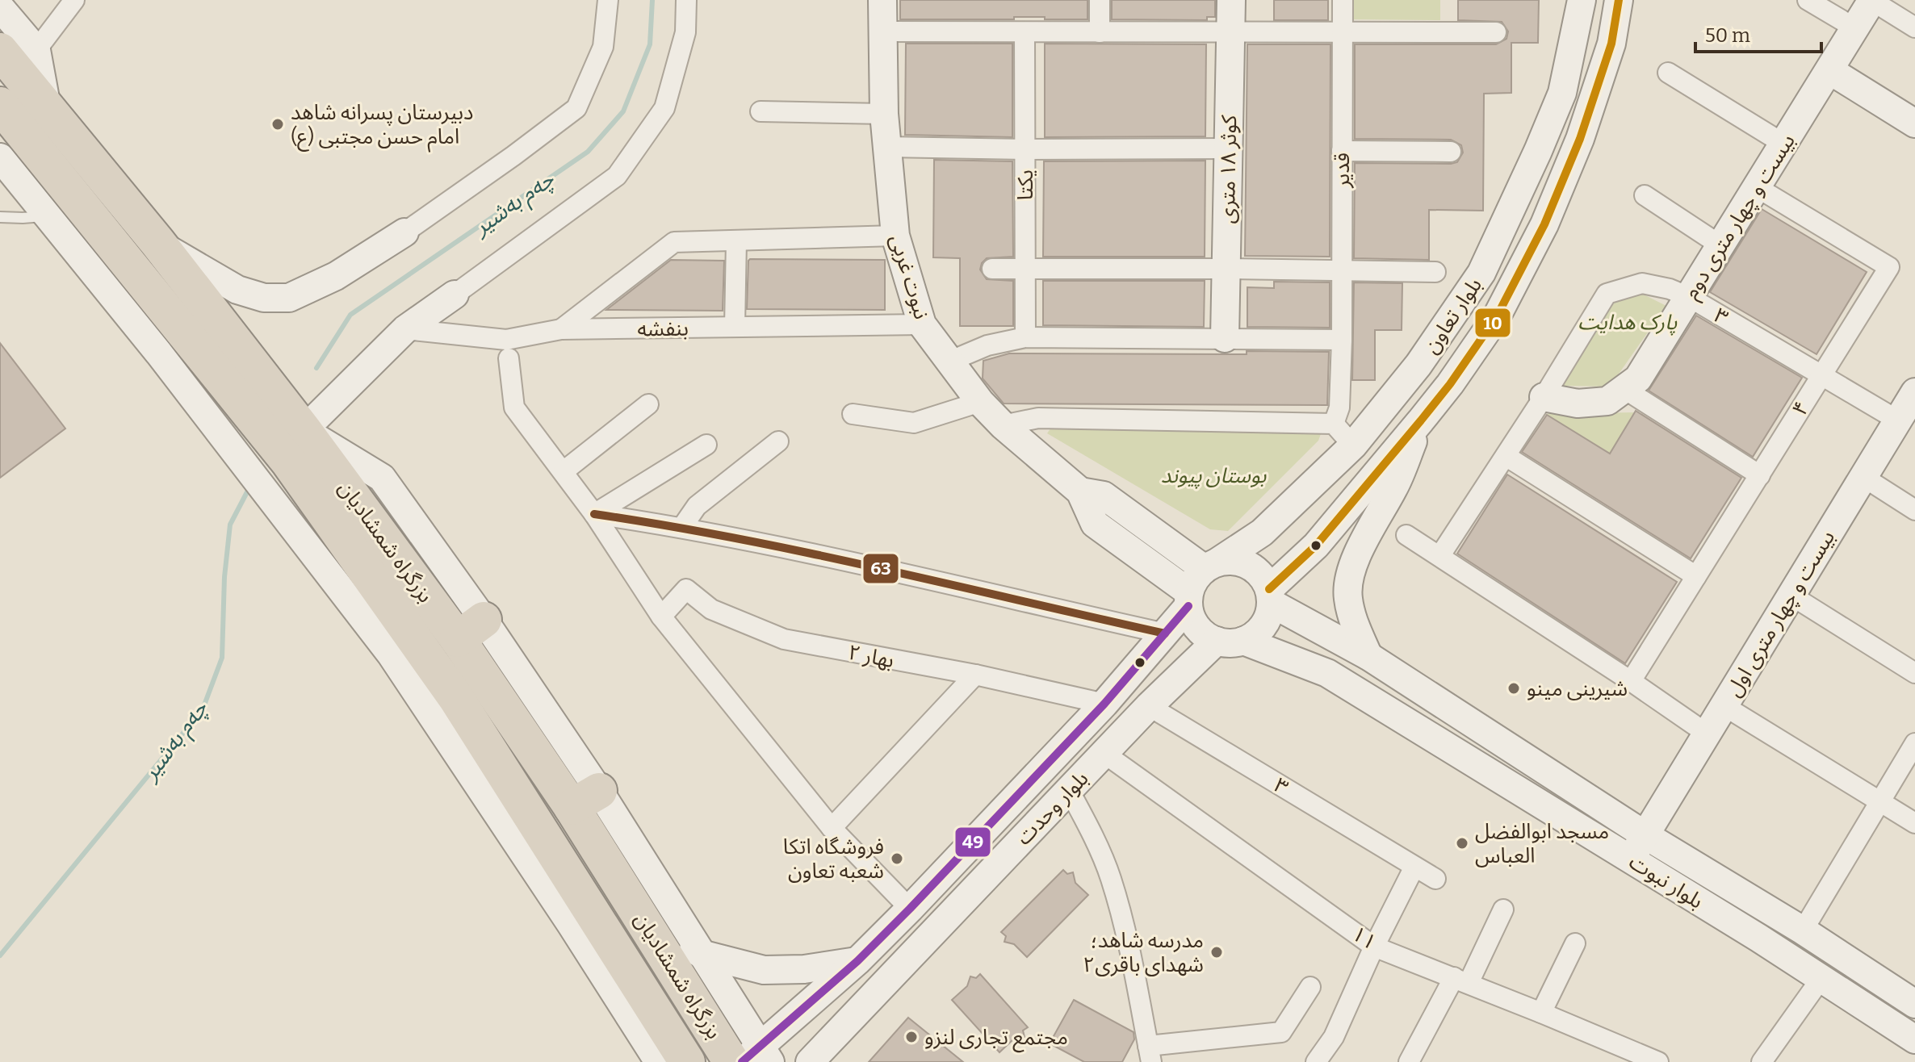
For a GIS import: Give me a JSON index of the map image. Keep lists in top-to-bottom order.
{
  "streets": {
    "highway": ["بزرگراه شمشادیان"],
    "main road": [
      "کوثر ۱۸ متری",
      "بیست و چهار متری دوم",
      "نبوت غربی",
      "بلوار تعاون",
      "بیست و چهار متری اول",
      "بلوار وحدت",
      "بلوار نبوت"
    ],
    "street": [
      "قدیر",
      "یکتا",
      "۳",
      "بنفشه",
      "۴",
      "بهار ۲",
      "۱۱"
    ]
  },
  "crossings": [
    ["بیست و چهار متری دوم", "۳"],
    ["بیست و چهار متری دوم", "۴"],
    ["نبوت غربی", "بلوار تعاون"],
    ["نبوت غربی", "بنفشه"],
    ["نبوت غربی", "بلوار وحدت"],
    ["نبوت غربی", "بلوار نبوت"],
    ["بلوار تعاون", "بلوار وحدت"],
    ["بلوار تعاون", "بلوار نبوت"],
    ["۳", "۴"],
    ["۳", "بیست و چهار متری اول"],
    ["۳", "بلوار وحدت"],
    ["بزرگراه شمشادیان", "بلوار وحدت"],
    ["بیست و چهار متری اول", "بلوار نبوت"],
    ["بهار ۲", "بلوار وحدت"],
    ["بلوار وحدت", "بلوار نبوت"],
    ["بلوار وحدت", "۱۱"]
  ],
  "water": ["چەم بەشیر"],
  "parks": ["پارک‌ هدایت", "بوستان پیوند"],
  "places": [
    "دبیرستان پسرانه شاهد امام حسن مجتبی (ع)",
    "شیرینی مینو",
    "مسجد ابوالفضل العباس",
    "فروشگاه اتکا شعبه تعاون",
    "مدرسه شاهد؛ شهدای باقری۲",
    "مجتمع تجاری لنزو"
  ],
  "lines": ["transit line 10", "transit line 63", "transit line 49"],
  "scale_bar": "50 m"
}
